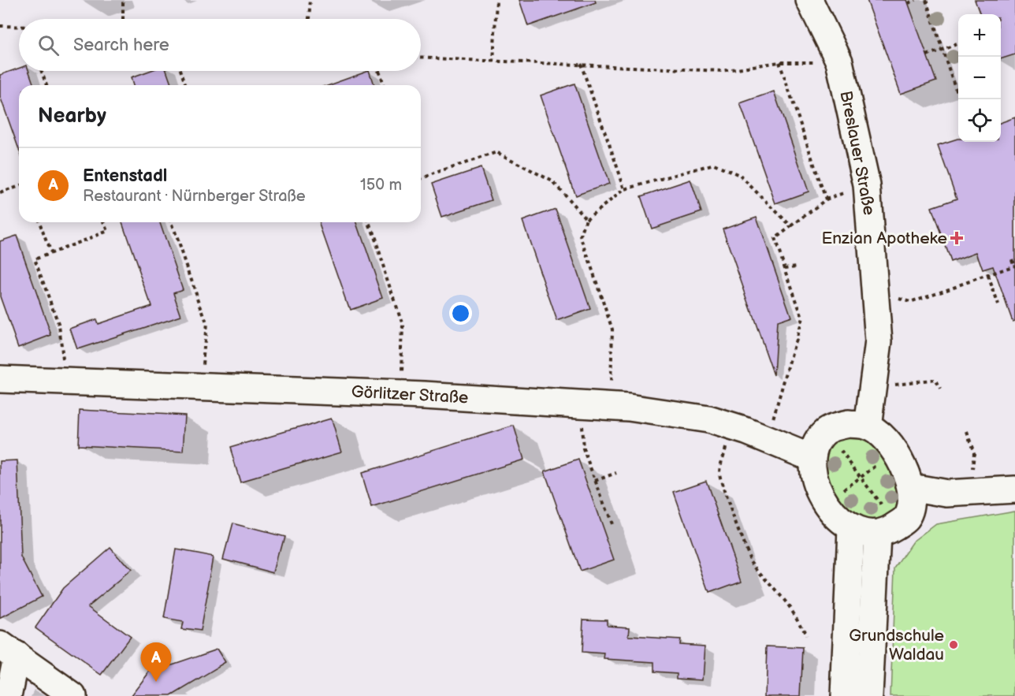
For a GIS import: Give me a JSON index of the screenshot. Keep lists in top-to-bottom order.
{
  "streets": {
    "street": ["Breslauer Straße", "Görlitzer Straße"]
  },
  "places": {
    "health": ["Enzian Apotheke"],
    "other": ["Grundschule Waldau"]
  },
  "page": {
    "map_buttons": ["+", "−"],
    "search": "Search here",
    "heading": "Nearby",
    "list": [
      {
        "mark": "A",
        "name": "Entenstadl",
        "note": "Restaurant · Nürnberger Straße",
        "value": "150 m"
      }
    ],
    "pins": "A"
  }
}
